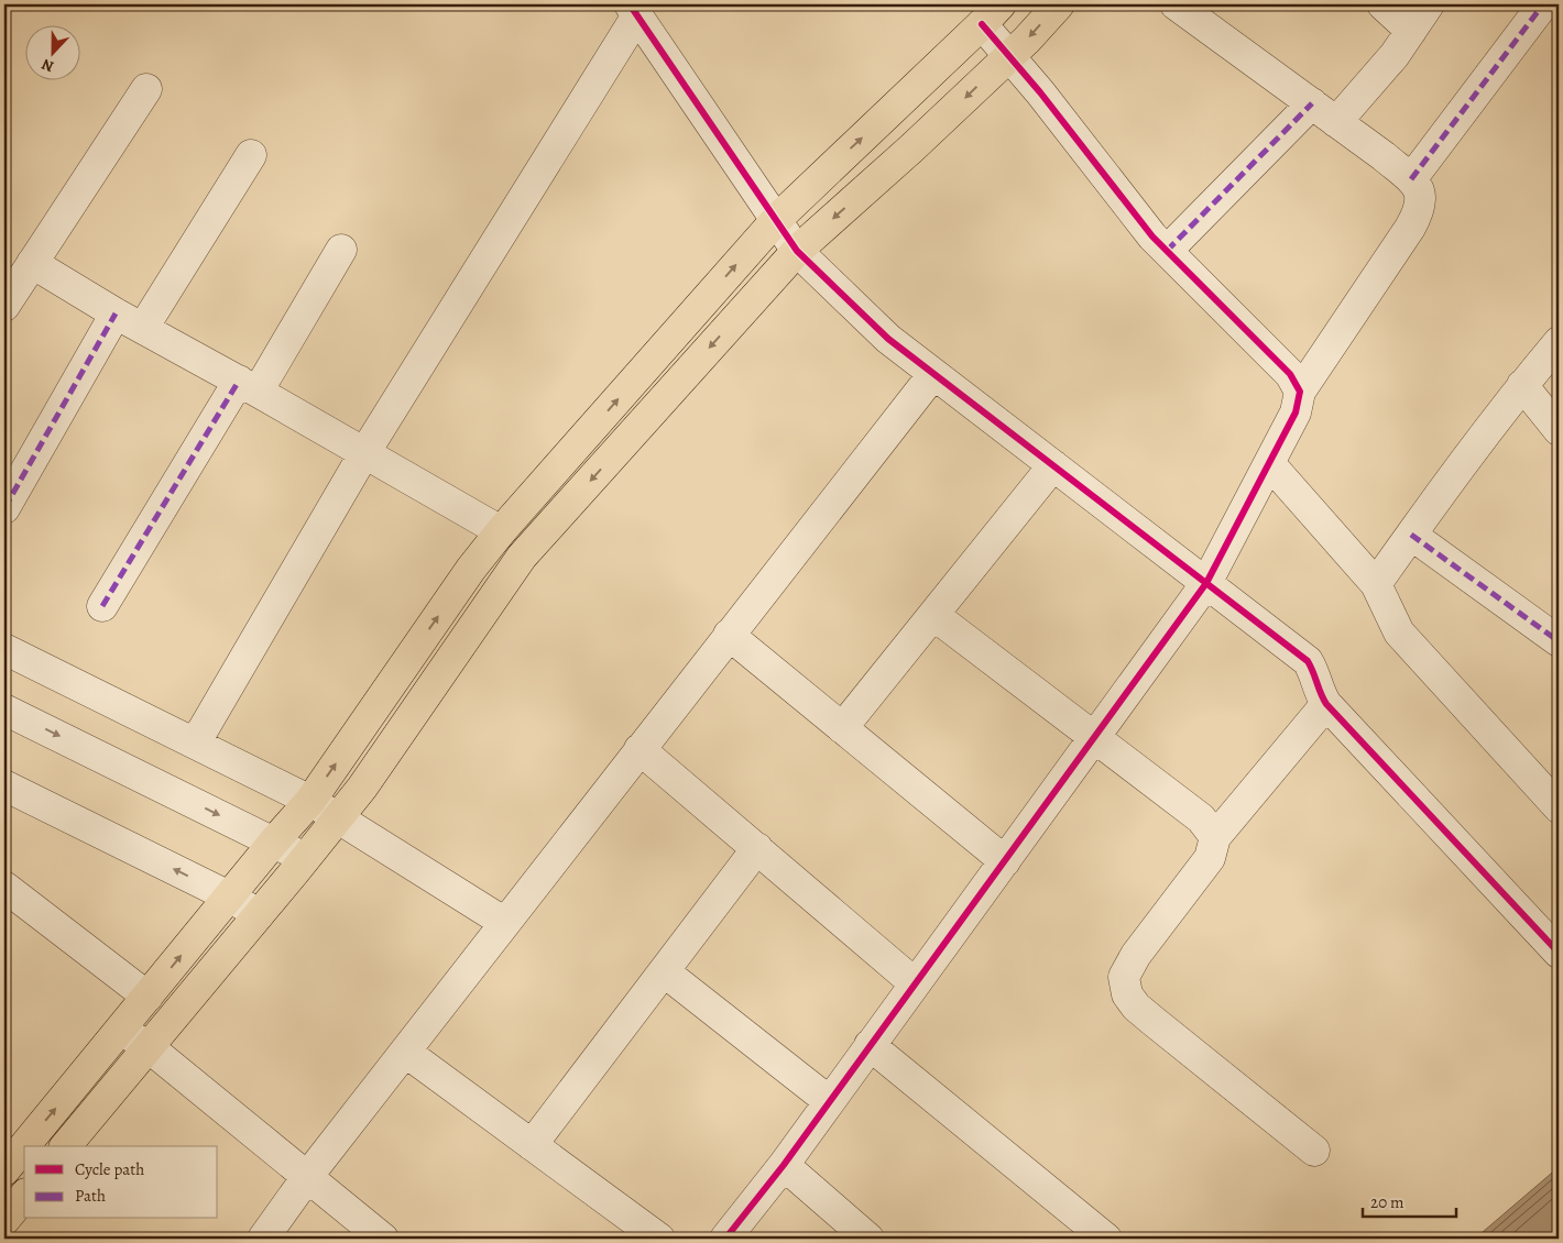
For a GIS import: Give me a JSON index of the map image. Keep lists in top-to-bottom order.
{
  "legend": ["Cycle path", "Path"],
  "scale_bar": "20 m",
  "north": "bottom"
}
